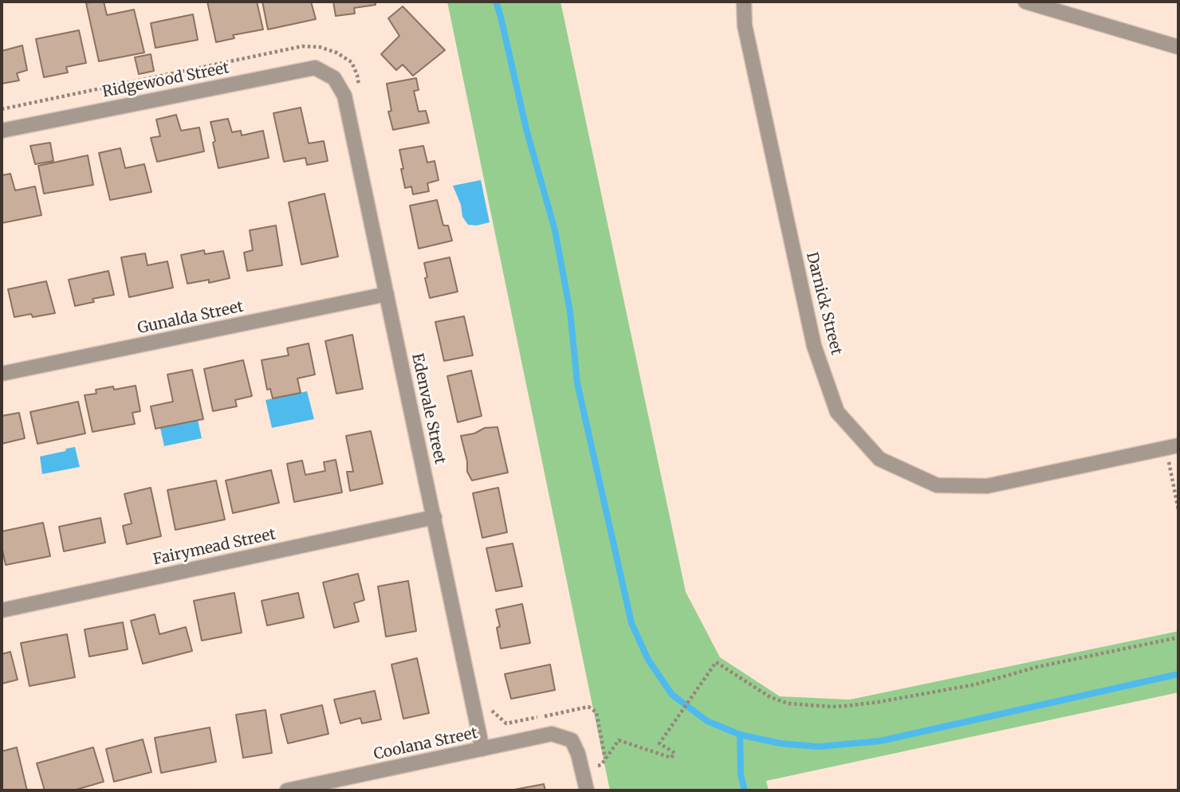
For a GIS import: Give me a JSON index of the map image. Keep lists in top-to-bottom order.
{
  "streets": {
    "street": [
      "Ridgewood Street",
      "Darnick Street",
      "Gunalda Street",
      "Edenvale Street",
      "Fairymead Street",
      "Coolana Street"
    ]
  },
  "crossings": [
    ["Ridgewood Street", "Edenvale Street"],
    ["Gunalda Street", "Edenvale Street"],
    ["Edenvale Street", "Fairymead Street"],
    ["Edenvale Street", "Coolana Street"]
  ]
}
